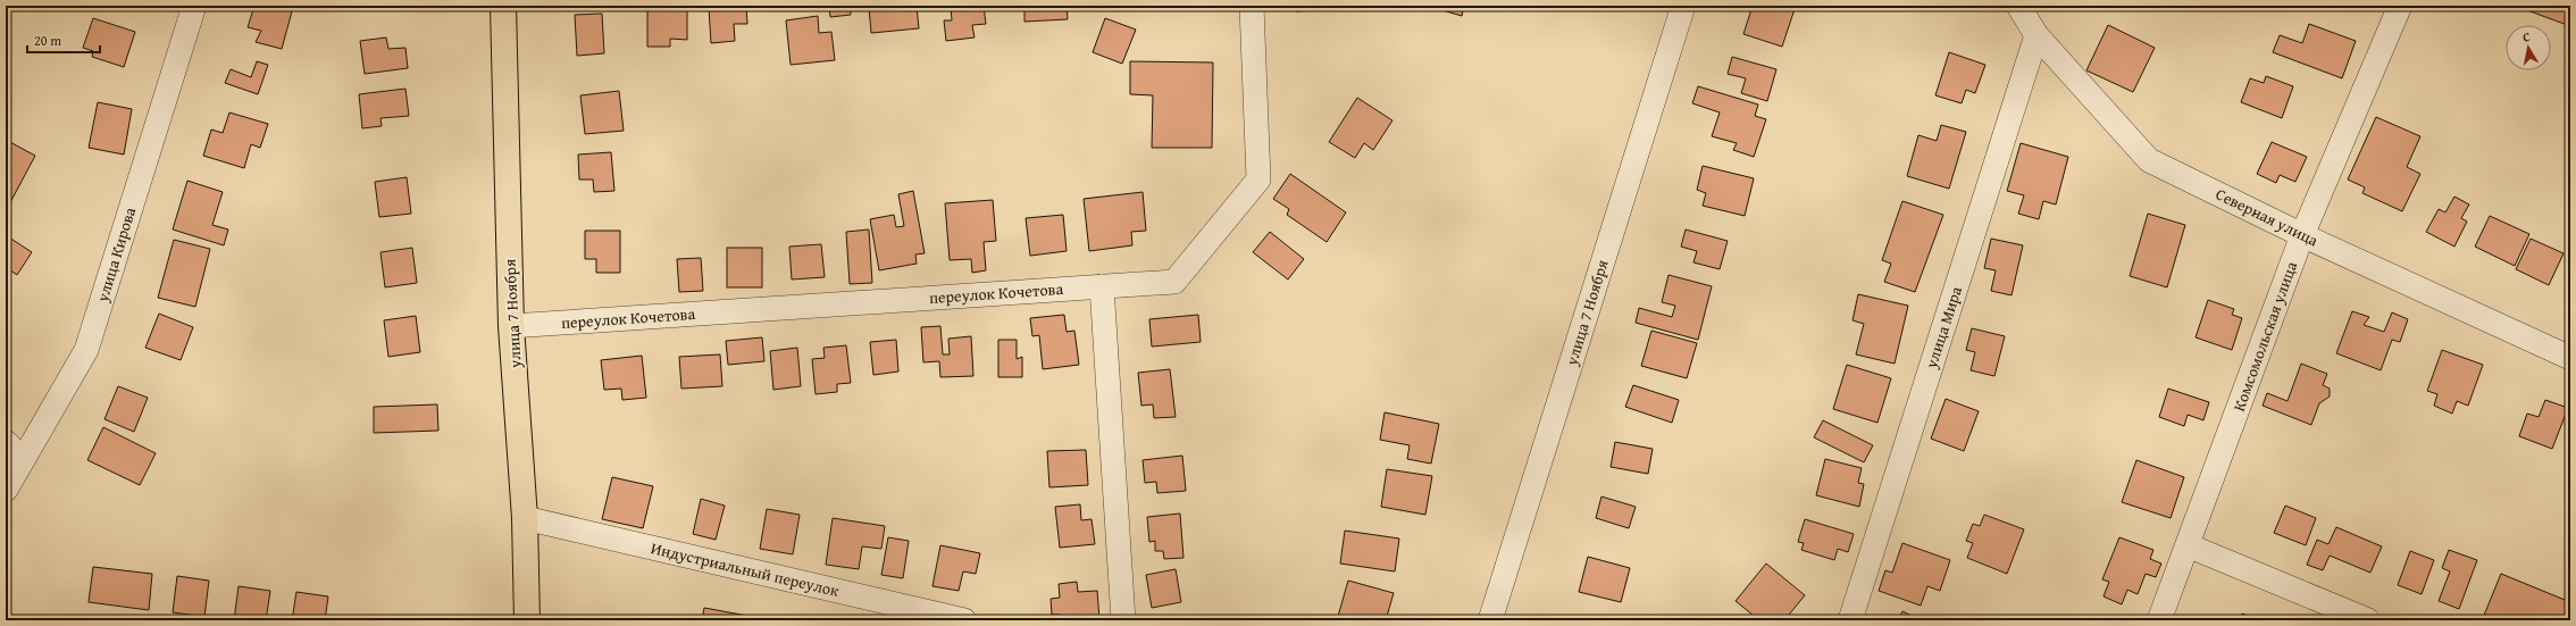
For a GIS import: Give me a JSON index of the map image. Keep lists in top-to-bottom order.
{
  "streets": {
    "main road": ["улица 7 Ноября"],
    "street": [
      "Северная улица",
      "улица Кирова",
      "переулок Кочетова",
      "улица Мира",
      "Комсомольская улица",
      "Индустриальный переулок"
    ]
  },
  "crossings": [
    ["Северная улица", "улица Мира"],
    ["Северная улица", "Комсомольская улица"],
    ["переулок Кочетова", "улица 7 Ноября"],
    ["улица 7 Ноября", "Индустриальный переулок"]
  ],
  "scale_bar": "20 m",
  "north": "top"
}
